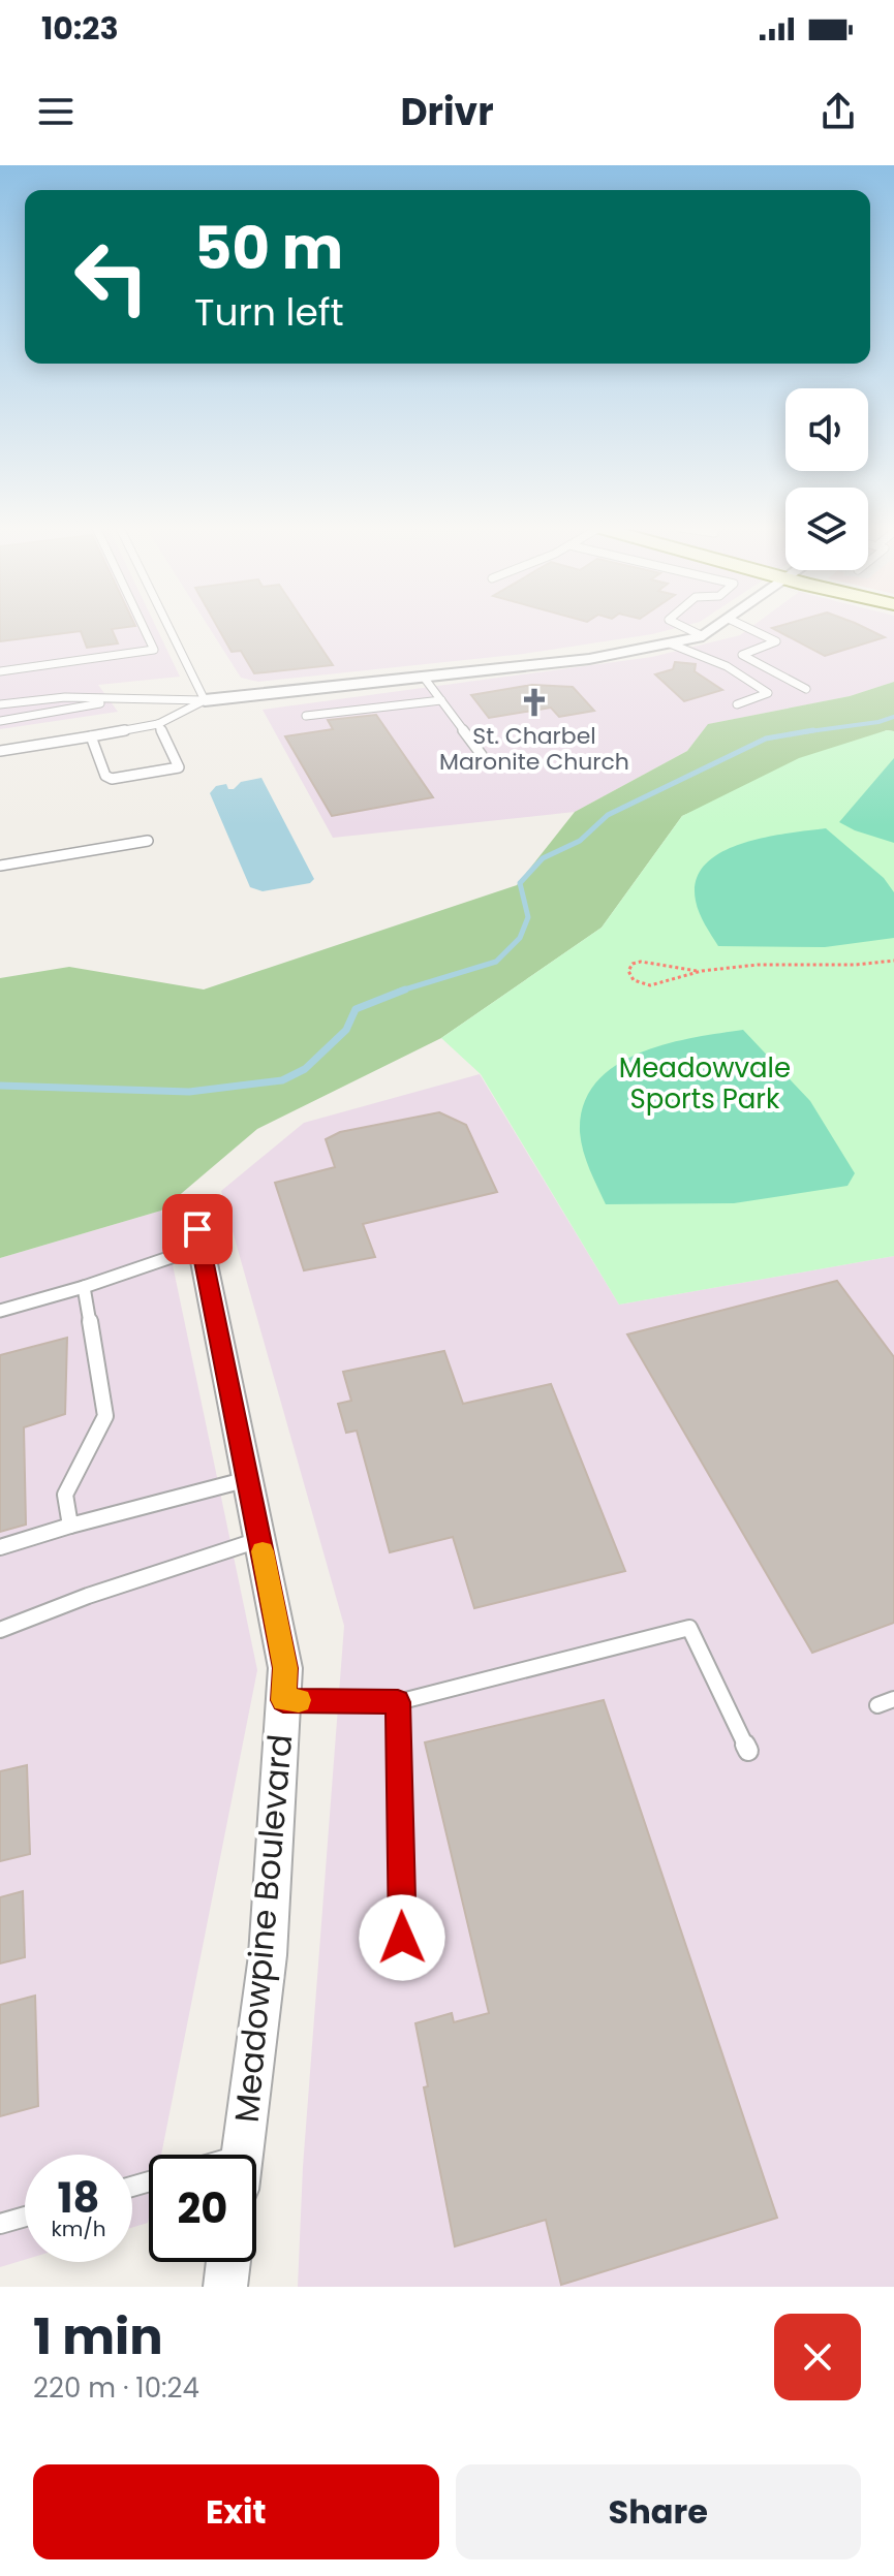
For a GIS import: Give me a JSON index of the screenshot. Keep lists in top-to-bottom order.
{
  "streets": {
    "street": ["Meadowpine Boulevard"]
  },
  "parks": ["Meadowvale Sports Park"],
  "places": {
    "church": ["St. Charbel Maronite Church"]
  },
  "page": {
    "status": "10:23",
    "header": "Drivr",
    "turn": ["50 m", "Turn left"],
    "speed": "18 km/h",
    "limit": "20",
    "heading": ["1 min", "220 m · 10:24"],
    "buttons": ["Exit", "Share"]
  }
}
